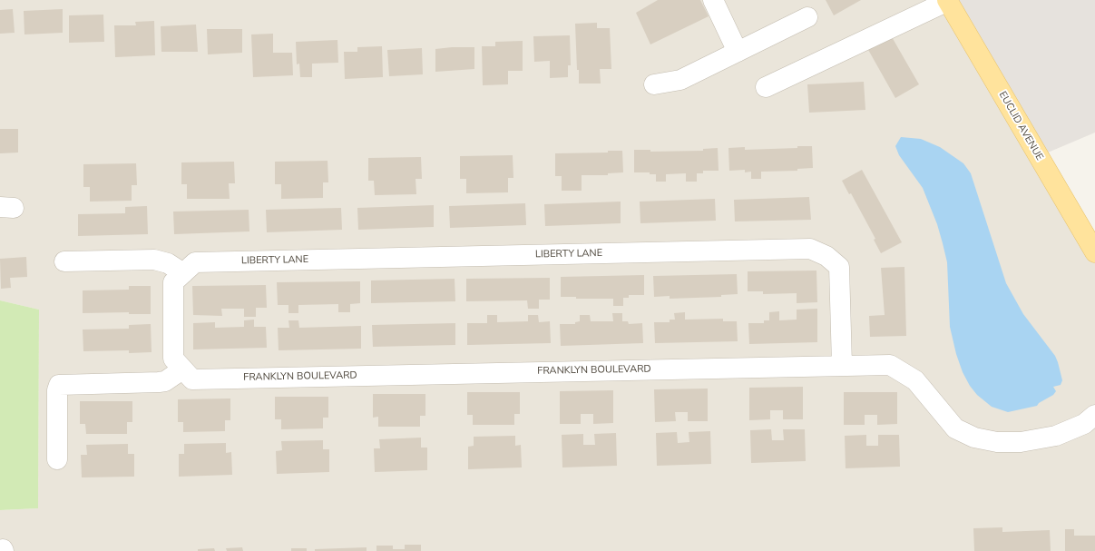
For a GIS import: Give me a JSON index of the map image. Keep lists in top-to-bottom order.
{
  "streets": {
    "main road": ["EUCLID AVENUE"],
    "street": ["LIBERTY LANE", "FRANKLYN BOULEVARD"]
  },
  "crossings": [
    ["LIBERTY LANE", "FRANKLYN BOULEVARD"]
  ]
}
